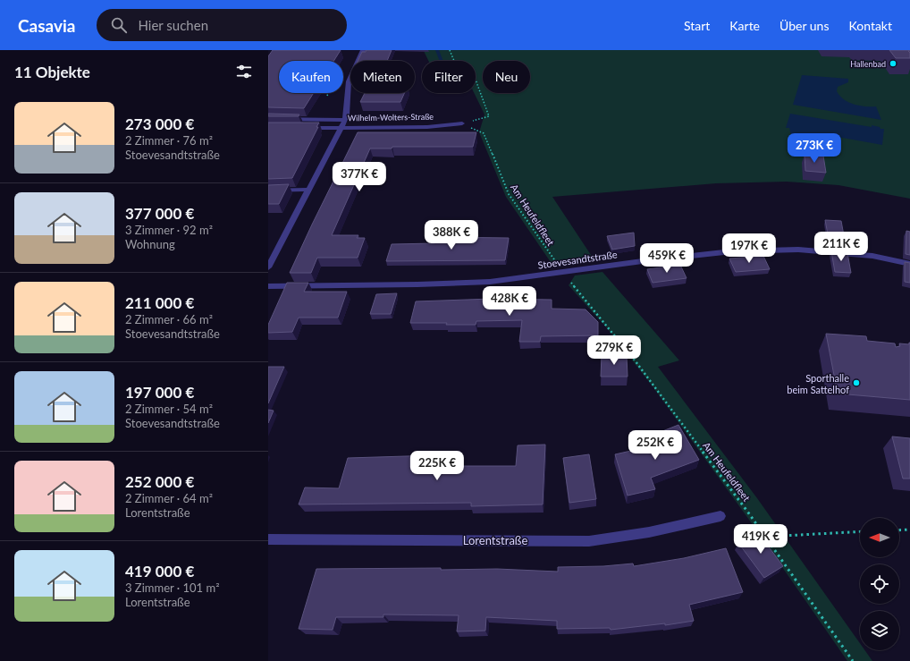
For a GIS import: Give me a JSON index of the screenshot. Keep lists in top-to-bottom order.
{
  "streets": {
    "street": ["Wilhelm-Wolters-Straße", "Stoevesandtstraße", "Lorentstraße"],
    "path": ["Am Heufeldfleet"]
  },
  "crossings": [
    ["Wilhelm-Wolters-Straße", "Am Heufeldfleet"],
    ["Am Heufeldfleet", "Stoevesandtstraße"]
  ],
  "places": ["Hallenbad", "Sporthalle beim Sattelhof"],
  "north": "left",
  "page": {
    "header": "Casavia",
    "search": "Hier suchen",
    "nav": [
      "Start",
      "Karte",
      "Über uns",
      "Kontakt"
    ],
    "heading": "11 Objekte",
    "chip": [
      "Kaufen",
      "Mieten",
      "Filter",
      "Neu"
    ],
    "list": [
      {
        "name": "273 000 €",
        "note": "2 Zimmer · 76 m² · Stoevesandtstraße"
      },
      {
        "name": "377 000 €",
        "note": "3 Zimmer · 92 m² · Wohnung"
      },
      {
        "name": "211 000 €",
        "note": "2 Zimmer · 66 m² · Stoevesandtstraße"
      },
      {
        "name": "197 000 €",
        "note": "2 Zimmer · 54 m² · Stoevesandtstraße"
      },
      {
        "name": "252 000 €",
        "note": "2 Zimmer · 64 m² · Lorentstraße"
      },
      {
        "name": "419 000 €",
        "note": "3 Zimmer · 101 m² · Lorentstraße"
      }
    ],
    "price": [
      "273K €",
      "377K €",
      "388K €",
      "211K €",
      "197K €",
      "459K €",
      "428K €",
      "279K €",
      "252K €",
      "225K €",
      "419K €"
    ]
  }
}
